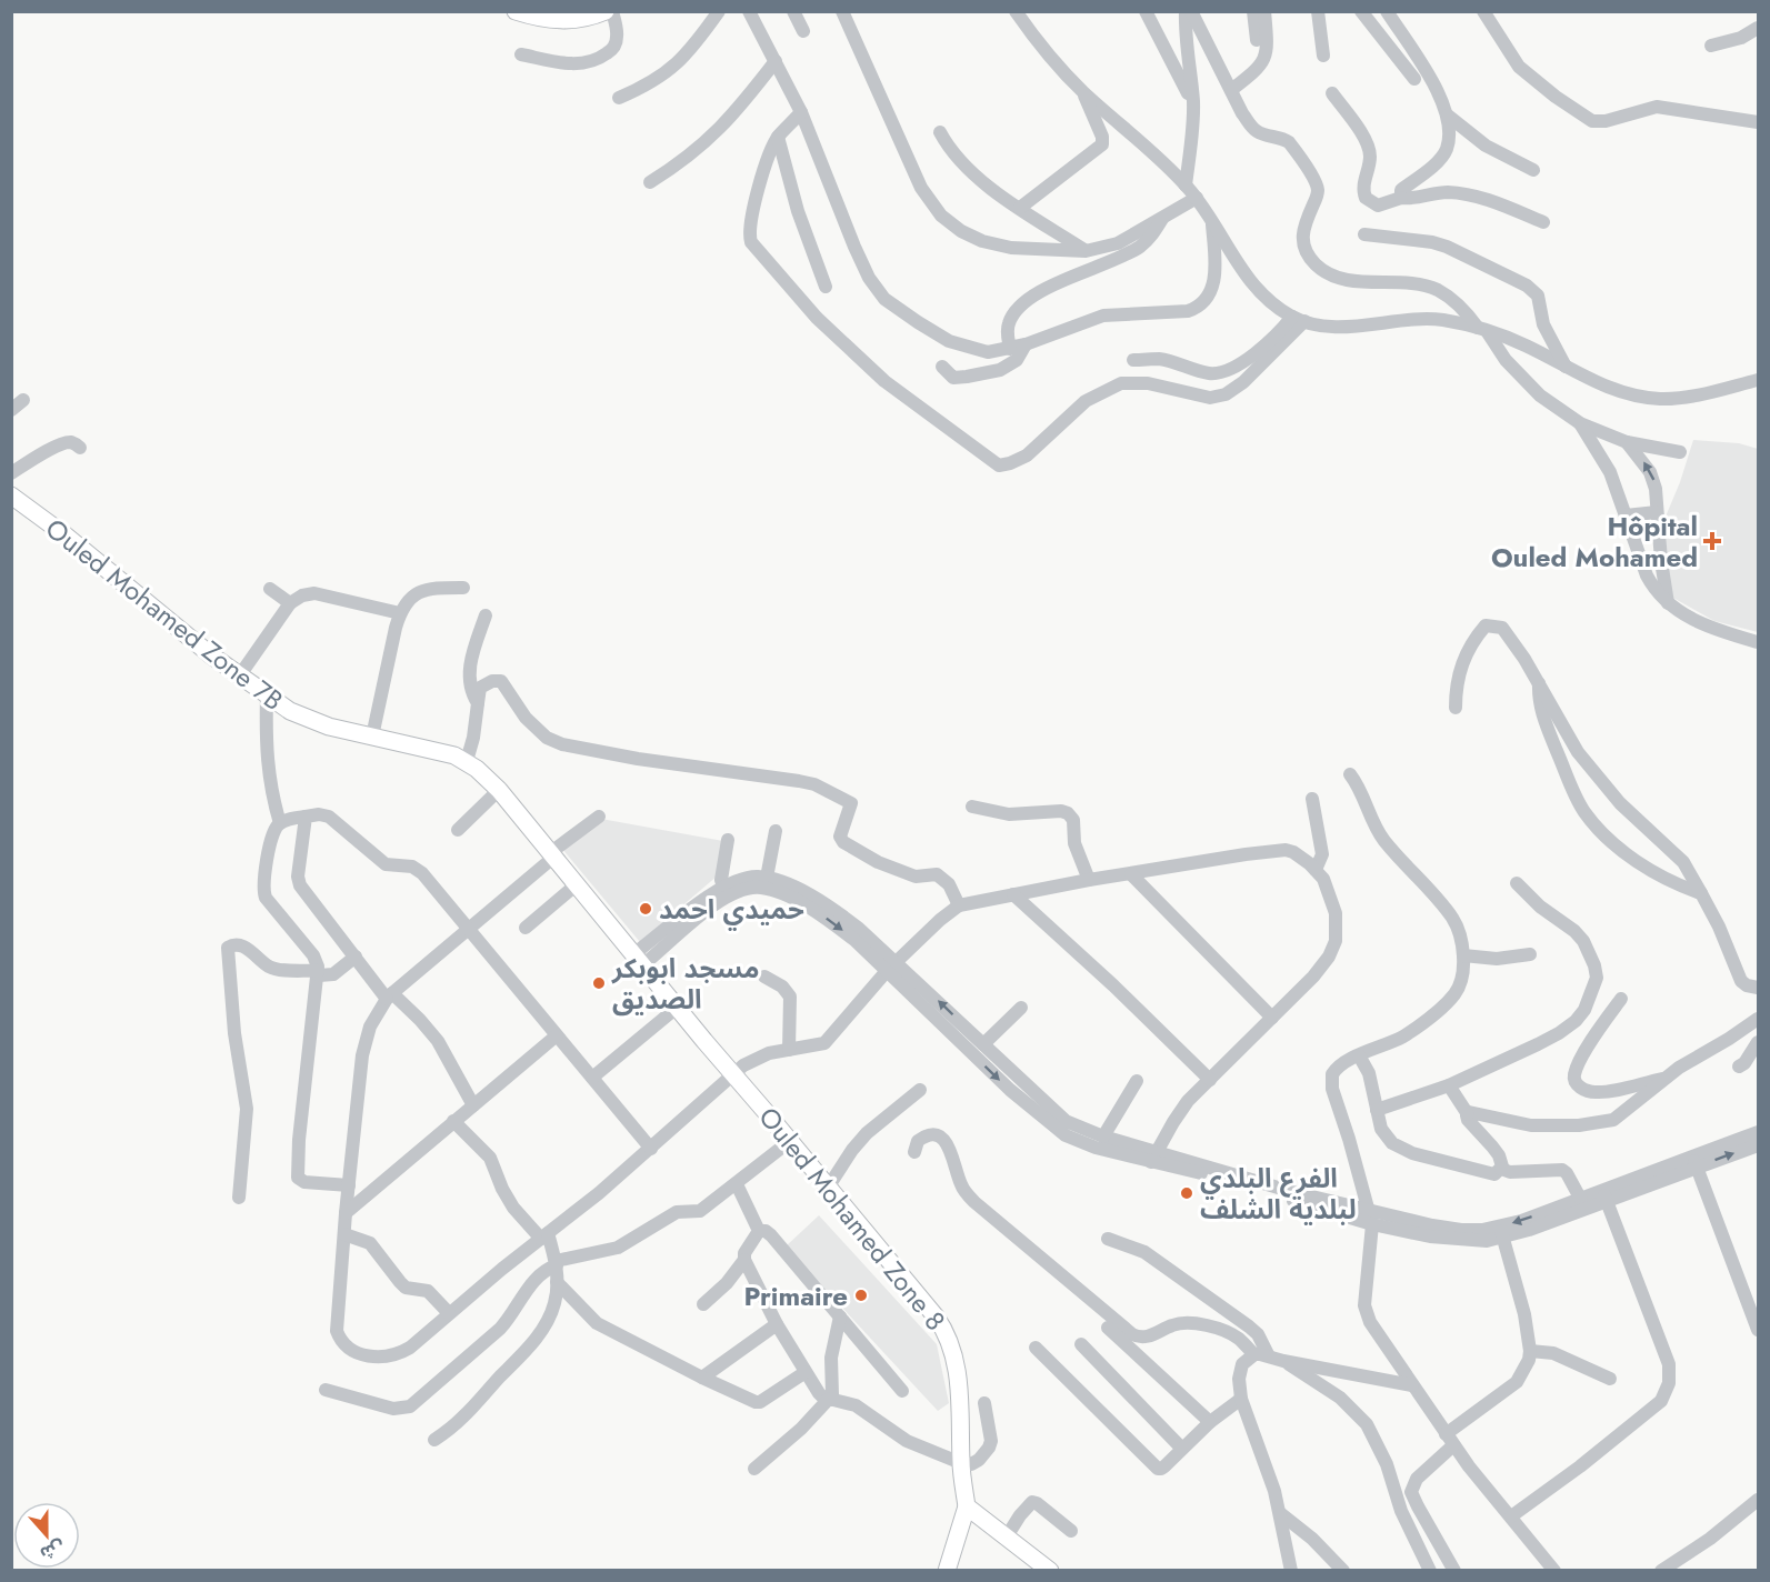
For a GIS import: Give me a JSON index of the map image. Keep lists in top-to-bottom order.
{
  "streets": {
    "main road": ["Ouled Mohamed Zone 7B", "Ouled Mohamed Zone 8"]
  },
  "crossings": [
    ["Ouled Mohamed Zone 7B", "Ouled Mohamed Zone 8"]
  ],
  "places": {
    "health": ["Hôpital Ouled Mohamed"],
    "other": [
      "حميدي احمد",
      "مسجد ابوبكر الصديق",
      "الفرع البلدي لبلدية الشلف",
      "Primaire"
    ]
  },
  "north": "bottom"
}
